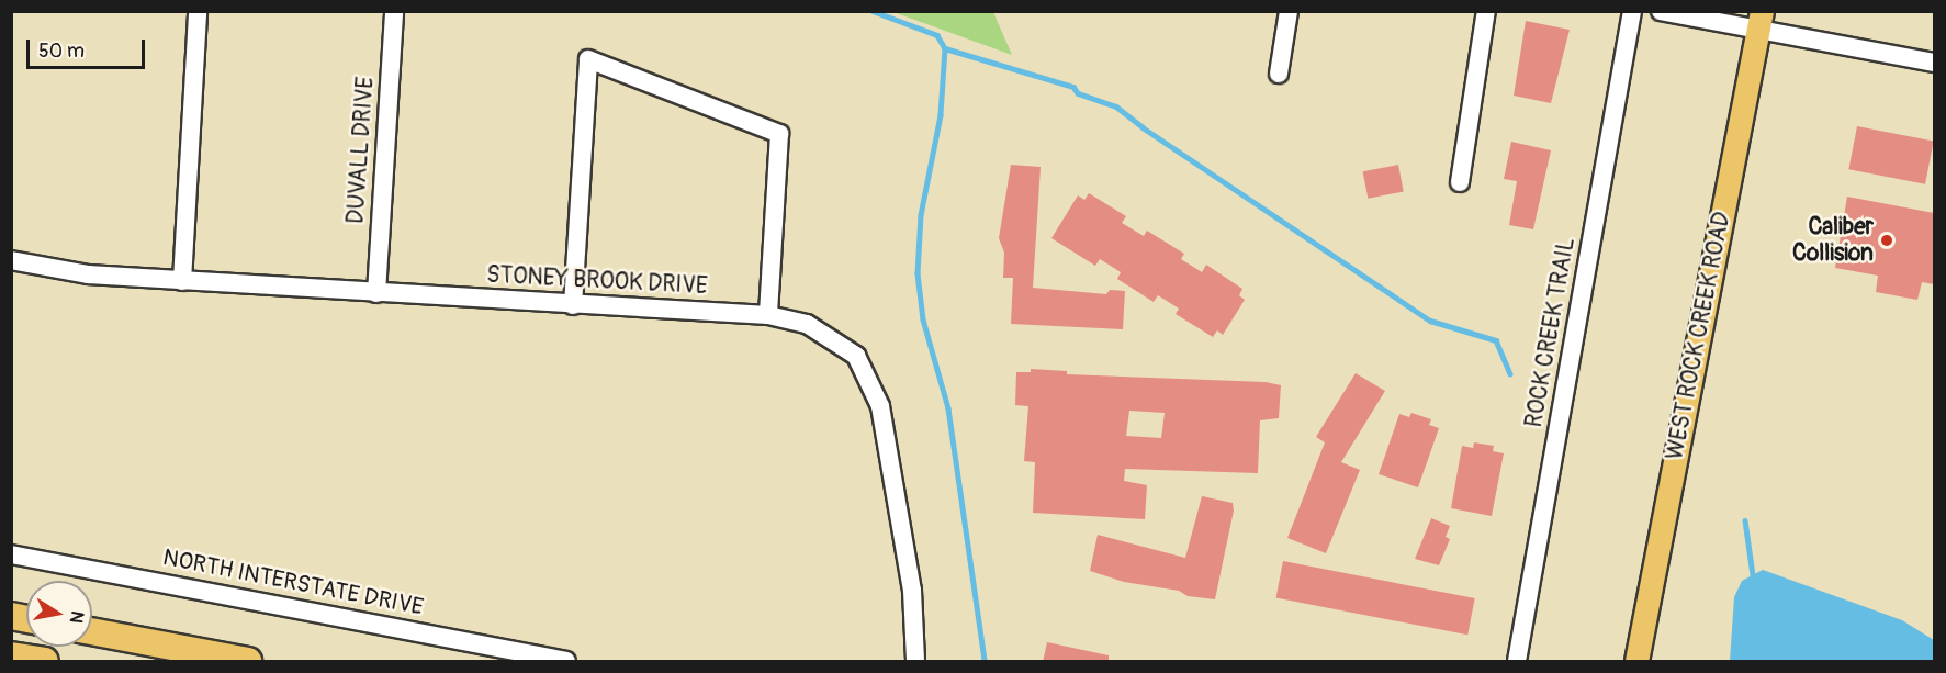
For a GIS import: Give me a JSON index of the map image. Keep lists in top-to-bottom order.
{
  "streets": {
    "main road": ["WEST ROCK CREEK ROAD"],
    "street": [
      "DUVALL DRIVE",
      "STONEY BROOK DRIVE",
      "ROCK CREEK TRAIL",
      "NORTH INTERSTATE DRIVE"
    ]
  },
  "crossings": [
    ["DUVALL DRIVE", "STONEY BROOK DRIVE"]
  ],
  "places": ["Caliber Collision"],
  "scale_bar": "50 m",
  "north": "right"
}
